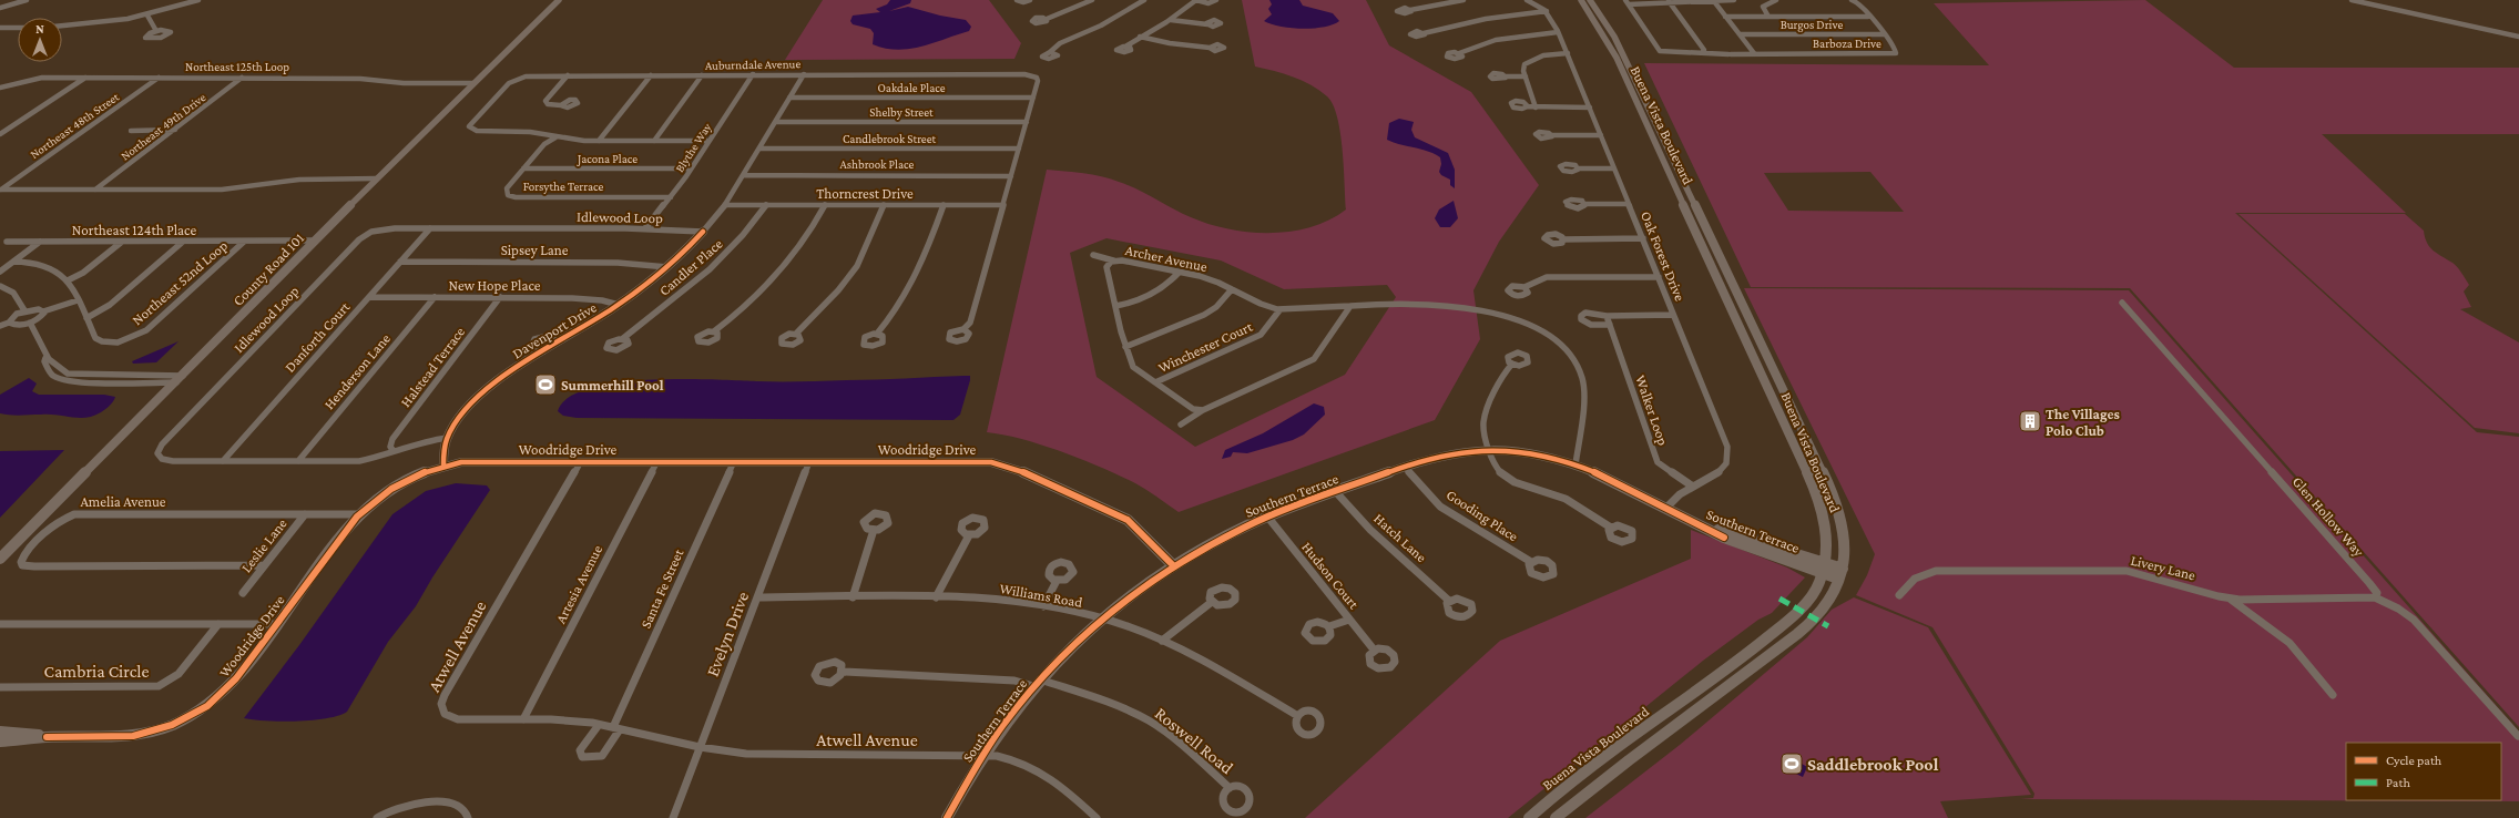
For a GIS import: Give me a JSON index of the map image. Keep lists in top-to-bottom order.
{
  "streets": {
    "street": [
      "Burgos Drive",
      "Barboza Drive",
      "Auburndale Avenue",
      "Northeast 125th Loop",
      "Oakdale Place",
      "Shelby Street",
      "Northeast 48th Street",
      "Buena Vista Boulevard",
      "Northeast 49th Drive",
      "Candlebrook Street",
      "Blythe Way",
      "Jacona Place",
      "Ashbrook Place",
      "Forsythe Terrace",
      "Thorncrest Drive",
      "Idlewood Loop",
      "Northeast 124th Place",
      "Sipsey Lane",
      "Oak Forest Drive",
      "Archer Avenue",
      "Candler Place",
      "County Road 101",
      "Northeast 52nd Loop",
      "New Hope Place",
      "Davenport Drive",
      "Danforth Court",
      "Winchester Court",
      "Halstead Terrace",
      "Henderson Lane",
      "Walker Loop",
      "Woodridge Drive",
      "Southern Terrace",
      "Amelia Avenue",
      "Gooding Place",
      "Glen Hollow Way",
      "Hatch Lane",
      "Leslie Lane",
      "Livery Lane",
      "Hudson Court",
      "Artesia Avenue",
      "Santa Fe Street",
      "Williams Road",
      "Evelyn Drive",
      "Atwell Avenue",
      "Cambria Circle",
      "Roswell Road"
    ]
  },
  "crossings": [
    ["Burgos Drive", "Barboza Drive"],
    ["Auburndale Avenue", "Oakdale Place"],
    ["Auburndale Avenue", "Shelby Street"],
    ["Auburndale Avenue", "Candlebrook Street"],
    ["Auburndale Avenue", "Blythe Way"],
    ["Auburndale Avenue", "Ashbrook Place"],
    ["Auburndale Avenue", "Forsythe Terrace"],
    ["Auburndale Avenue", "Thorncrest Drive"],
    ["Auburndale Avenue", "Davenport Drive"],
    ["Northeast 125th Loop", "Northeast 48th Street"],
    ["Northeast 125th Loop", "Northeast 49th Drive"],
    ["Northeast 125th Loop", "County Road 101"],
    ["Oakdale Place", "Davenport Drive"],
    ["Shelby Street", "Davenport Drive"],
    ["Buena Vista Boulevard", "Southern Terrace"],
    ["Candlebrook Street", "Davenport Drive"],
    ["Blythe Way", "Jacona Place"],
    ["Blythe Way", "Forsythe Terrace"],
    ["Blythe Way", "Idlewood Loop"],
    ["Jacona Place", "Forsythe Terrace"],
    ["Ashbrook Place", "Davenport Drive"],
    ["Thorncrest Drive", "Candler Place"],
    ["Thorncrest Drive", "Davenport Drive"],
    ["Idlewood Loop", "Davenport Drive"],
    ["Idlewood Loop", "Danforth Court"],
    ["Idlewood Loop", "Halstead Terrace"],
    ["Idlewood Loop", "Henderson Lane"],
    ["Northeast 124th Place", "County Road 101"],
    ["Northeast 124th Place", "Northeast 52nd Loop"],
    ["Sipsey Lane", "Davenport Drive"],
    ["Sipsey Lane", "Danforth Court"],
    ["Oak Forest Drive", "Walker Loop"],
    ["Oak Forest Drive", "Southern Terrace"],
    ["Archer Avenue", "Winchester Court"],
    ["Archer Avenue", "Southern Terrace"],
    ["New Hope Place", "Davenport Drive"],
    ["New Hope Place", "Danforth Court"],
    ["New Hope Place", "Halstead Terrace"],
    ["New Hope Place", "Henderson Lane"],
    ["Davenport Drive", "Woodridge Drive"],
    ["Woodridge Drive", "Southern Terrace"],
    ["Woodridge Drive", "Amelia Avenue"],
    ["Woodridge Drive", "Artesia Avenue"],
    ["Woodridge Drive", "Santa Fe Street"],
    ["Woodridge Drive", "Evelyn Drive"],
    ["Woodridge Drive", "Atwell Avenue"],
    ["Southern Terrace", "Gooding Place"],
    ["Southern Terrace", "Hatch Lane"],
    ["Southern Terrace", "Hudson Court"],
    ["Southern Terrace", "Williams Road"],
    ["Southern Terrace", "Atwell Avenue"],
    ["Southern Terrace", "Roswell Road"],
    ["Amelia Avenue", "Leslie Lane"],
    ["Glen Hollow Way", "Livery Lane"],
    ["Artesia Avenue", "Atwell Avenue"],
    ["Santa Fe Street", "Atwell Avenue"],
    ["Williams Road", "Evelyn Drive"],
    ["Evelyn Drive", "Atwell Avenue"]
  ],
  "places": {
    "sports": ["Summerhill Pool", "Saddlebrook Pool"],
    "building": ["The Villages Polo Club"]
  },
  "legend": ["Cycle path", "Path"],
  "north": "top"
}
